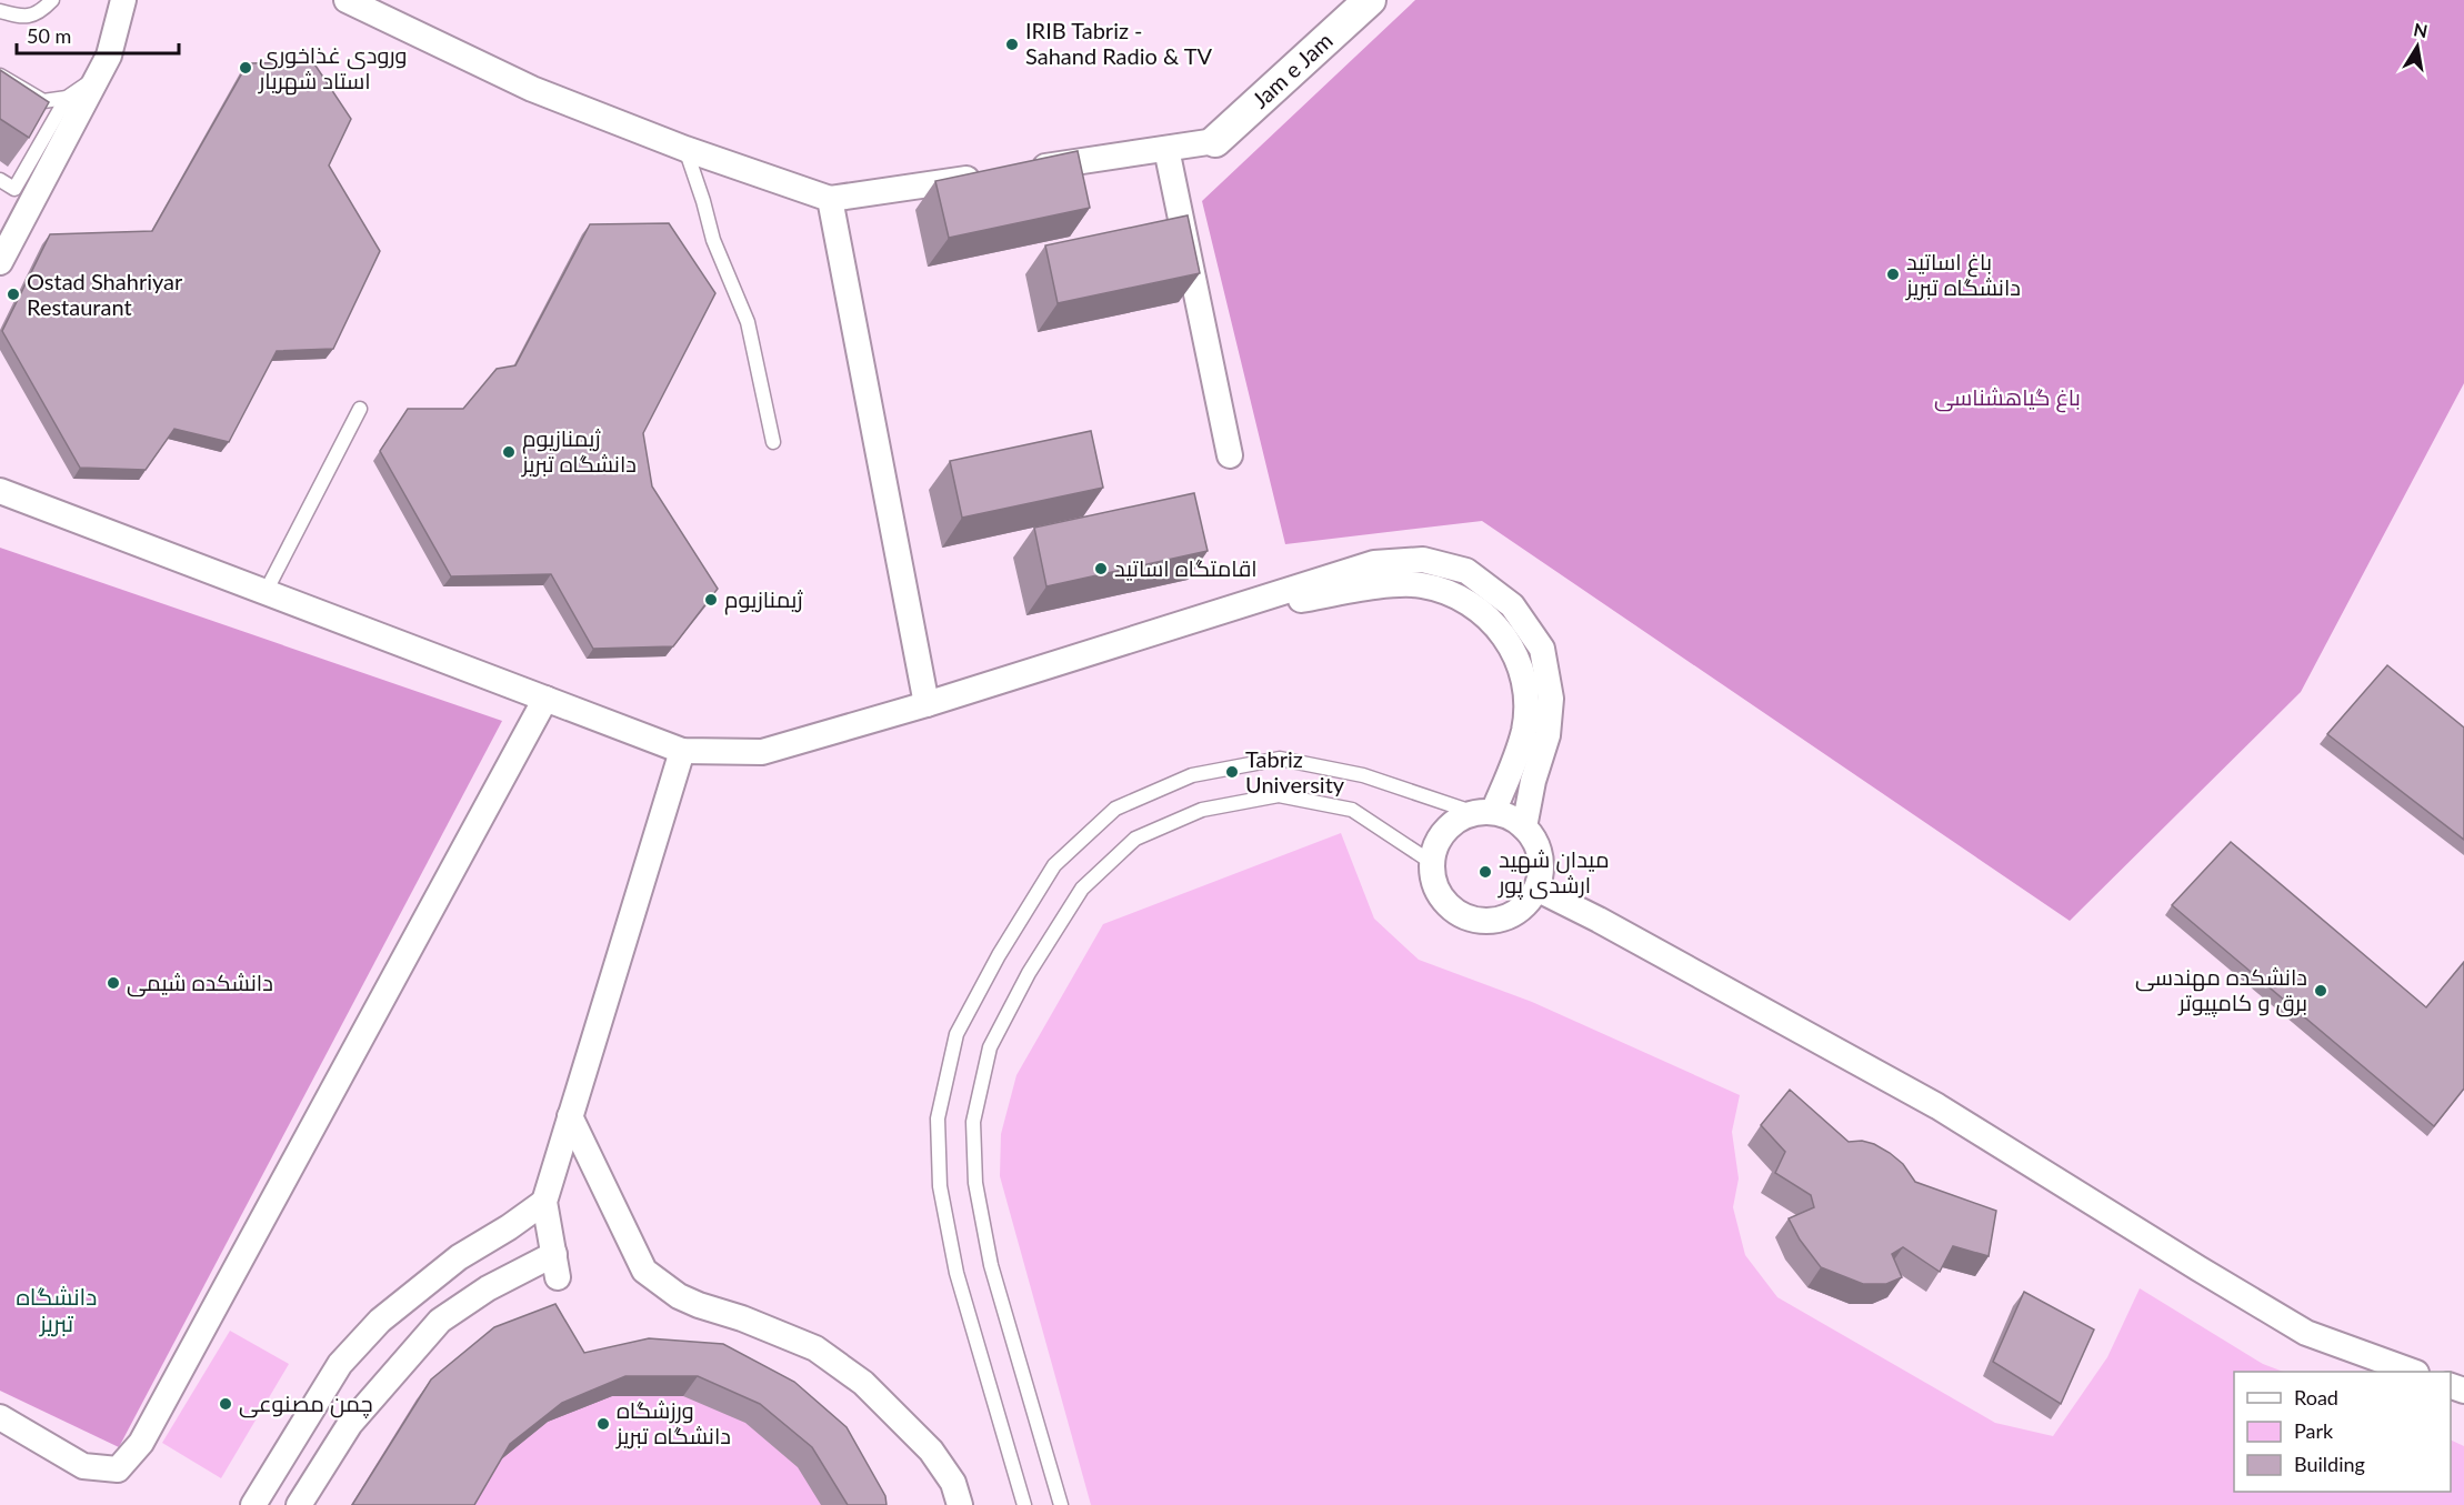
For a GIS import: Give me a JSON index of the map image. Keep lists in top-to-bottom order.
{
  "streets": {
    "street": ["Jam e Jam"]
  },
  "districts": ["دانشگاه تبریز"],
  "parks": ["باغ گیاهشناسی"],
  "places": [
    "IRIB Tabriz - Sahand Radio & TV",
    "ورودی غذاخوری استاد شهریار",
    "باغ اساتید دانشگاه تبریز",
    "Ostad Shahriyar Restaurant",
    "ژیمنازیوم دانشگاه تبریز",
    "اقامتگاه اساتید",
    "ژیمنازیوم",
    "Tabriz University",
    "میدان شهید ارشدی پور",
    "دانشکده شیمی",
    "دانشکده مهندسی برق و کامپیوتر",
    "چمن مصنوعی",
    "ورزشگاه دانشگاه تبریز"
  ],
  "legend": ["Road", "Park", "Building"],
  "scale_bar": "50 m",
  "north": "top"
}
